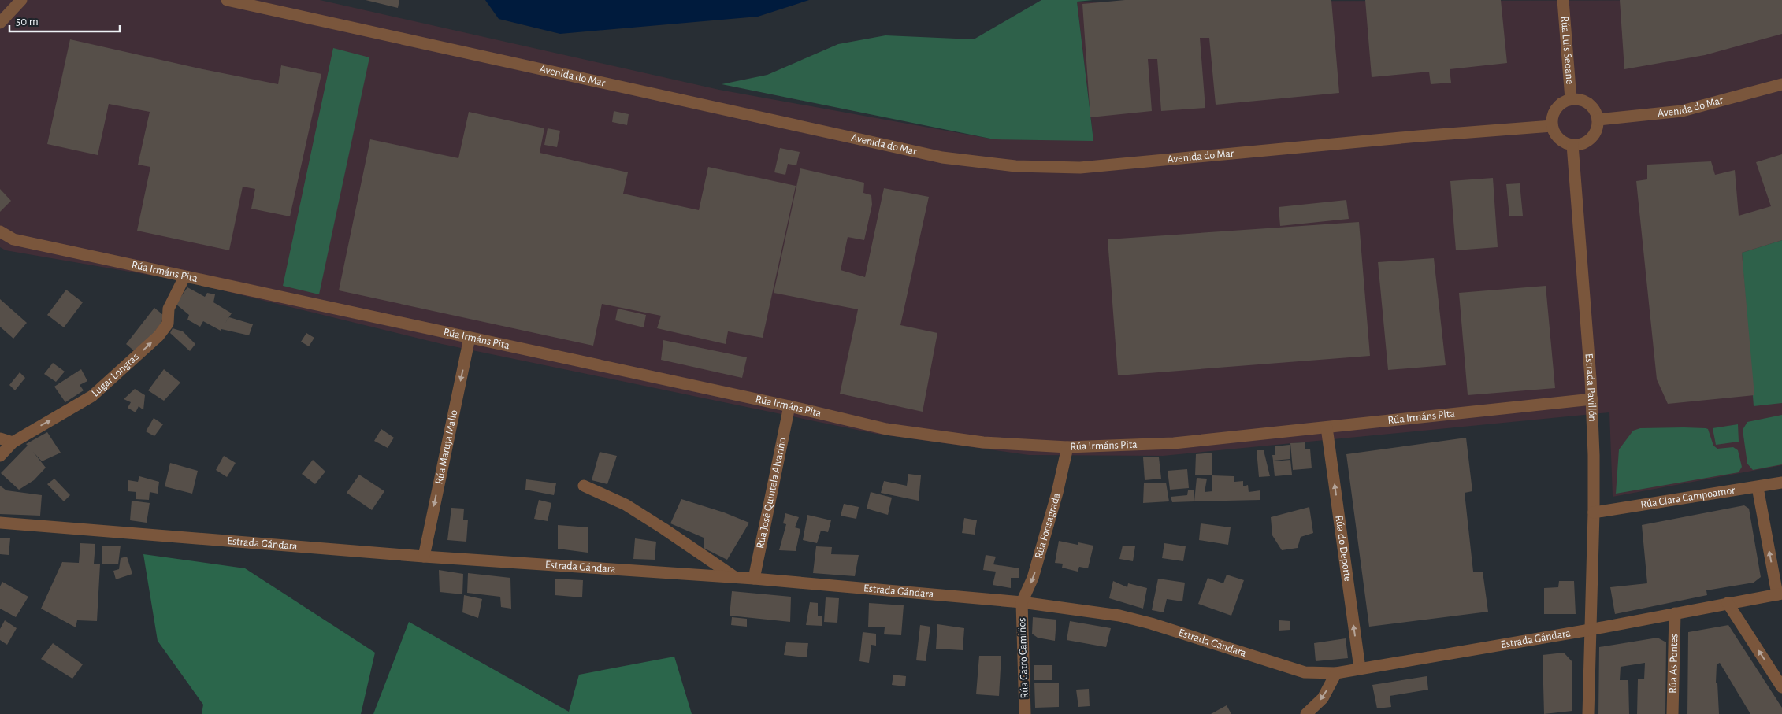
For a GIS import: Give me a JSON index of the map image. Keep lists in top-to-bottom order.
{
  "streets": {
    "street": [
      "Rúa Luis Seoane",
      "Avenida do Mar",
      "Rúa Irmáns Pita",
      "Lugar Longras",
      "Estrada Pavillón",
      "Rúa Maruja Mallo",
      "Rúa José Quintela Alvariño",
      "Rúa Clara Campoamor",
      "Rúa Fonsagrada",
      "Estrada Gándara",
      "Rúa do Deporte",
      "Rúa Catro Camiños",
      "Rúa As Pontes"
    ]
  },
  "crossings": [
    ["Rúa Luis Seoane", "Avenida do Mar"],
    ["Rúa Luis Seoane", "Estrada Pavillón"],
    ["Avenida do Mar", "Estrada Pavillón"],
    ["Rúa Irmáns Pita", "Lugar Longras"],
    ["Rúa Irmáns Pita", "Estrada Pavillón"],
    ["Rúa Irmáns Pita", "Rúa Maruja Mallo"],
    ["Rúa Irmáns Pita", "Rúa José Quintela Alvariño"],
    ["Rúa Irmáns Pita", "Rúa Fonsagrada"],
    ["Rúa Irmáns Pita", "Rúa do Deporte"],
    ["Estrada Pavillón", "Rúa Clara Campoamor"],
    ["Estrada Pavillón", "Estrada Gándara"],
    ["Rúa Maruja Mallo", "Estrada Gándara"],
    ["Rúa José Quintela Alvariño", "Estrada Gándara"],
    ["Rúa Fonsagrada", "Estrada Gándara"],
    ["Rúa Fonsagrada", "Rúa Catro Camiños"],
    ["Estrada Gándara", "Rúa do Deporte"],
    ["Estrada Gándara", "Rúa Catro Camiños"],
    ["Estrada Gándara", "Rúa As Pontes"]
  ],
  "one_way": [
    "Lugar Longras",
    "Rúa Maruja Mallo",
    "Rúa Fonsagrada",
    "Rúa do Deporte"
  ],
  "scale_bar": "50 m"
}
